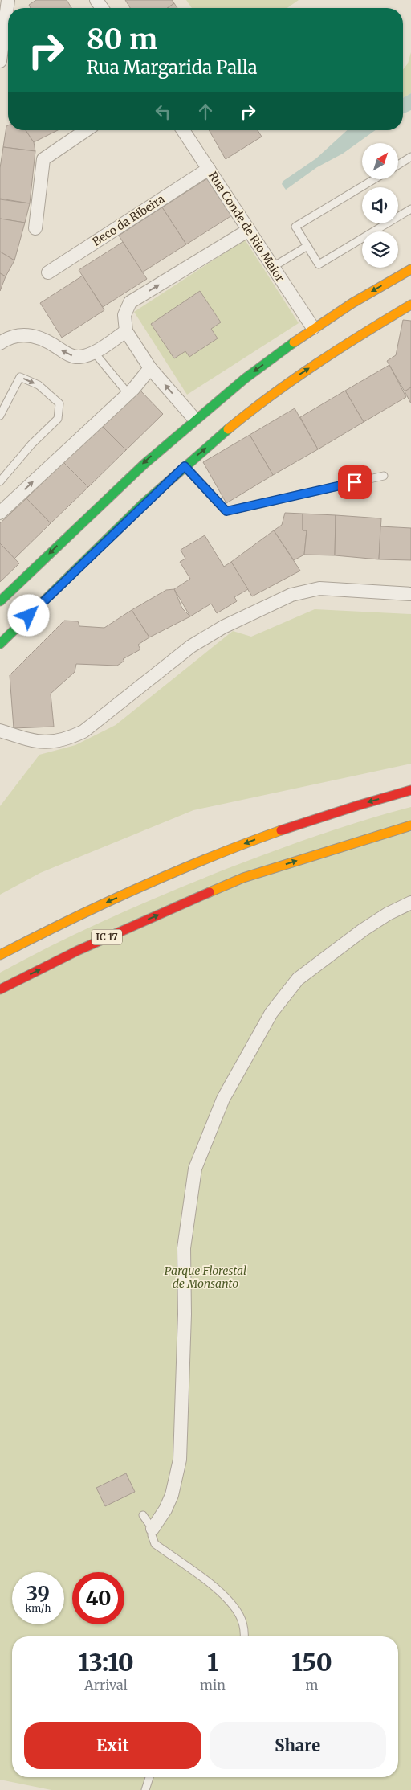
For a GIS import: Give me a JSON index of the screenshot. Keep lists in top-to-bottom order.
{
  "streets": {
    "main road": ["IC 17"],
    "street": ["Beco da Ribeira", "Rua Conde de Rio Maior"]
  },
  "crossings": [
    ["Beco da Ribeira", "Rua Conde de Rio Maior"]
  ],
  "parks": ["Parque Florestal de Monsanto"],
  "north": "top right",
  "page": {
    "turn": ["80 m", "Rua Margarida Palla"],
    "speed": "39 km/h",
    "limit": "40",
    "eta": [
      "13:10",
      "Arrival",
      "1",
      "min",
      "150",
      "m"
    ],
    "buttons": ["Exit", "Share"]
  }
}
